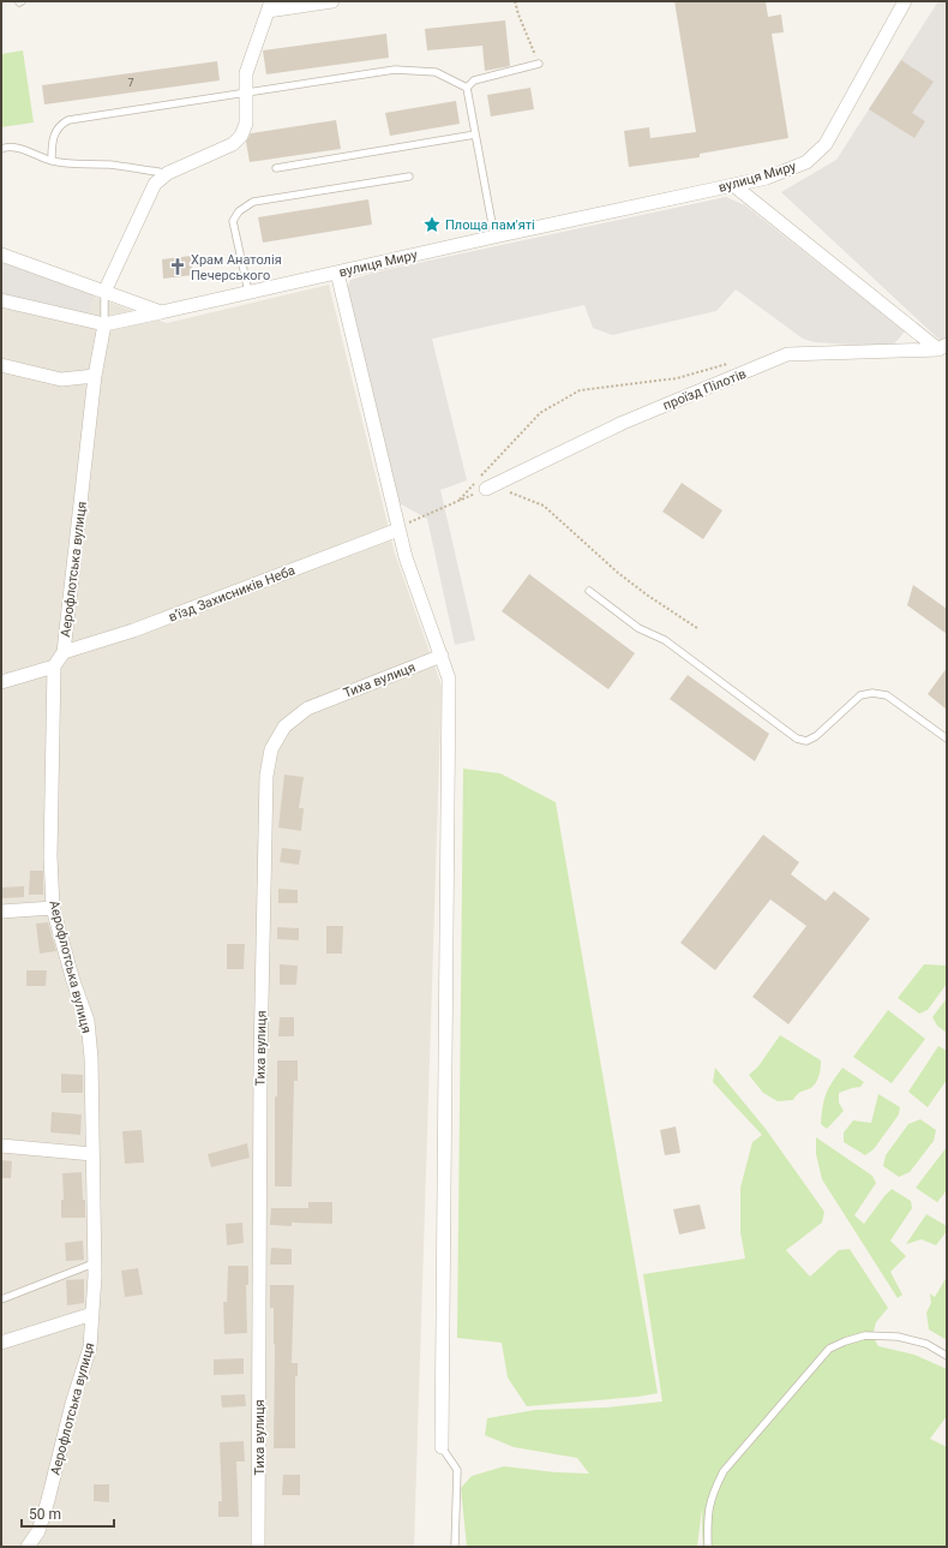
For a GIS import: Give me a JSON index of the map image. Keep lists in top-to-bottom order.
{
  "streets": {
    "street": [
      "вулиця Миру",
      "проїзд Пілотів",
      "Аерофлотська вулиця",
      "в'їзд Захисників Неба",
      "Тиха вулиця"
    ]
  },
  "crossings": [
    ["вулиця Миру", "проїзд Пілотів"],
    ["вулиця Миру", "Аерофлотська вулиця"],
    ["Аерофлотська вулиця", "в'їзд Захисників Неба"]
  ],
  "places": {
    "place": ["Площа пам'яті"],
    "church": ["Храм Анатолія Печерського"]
  },
  "house_numbers": ["7"],
  "scale_bar": "50 m"
}
